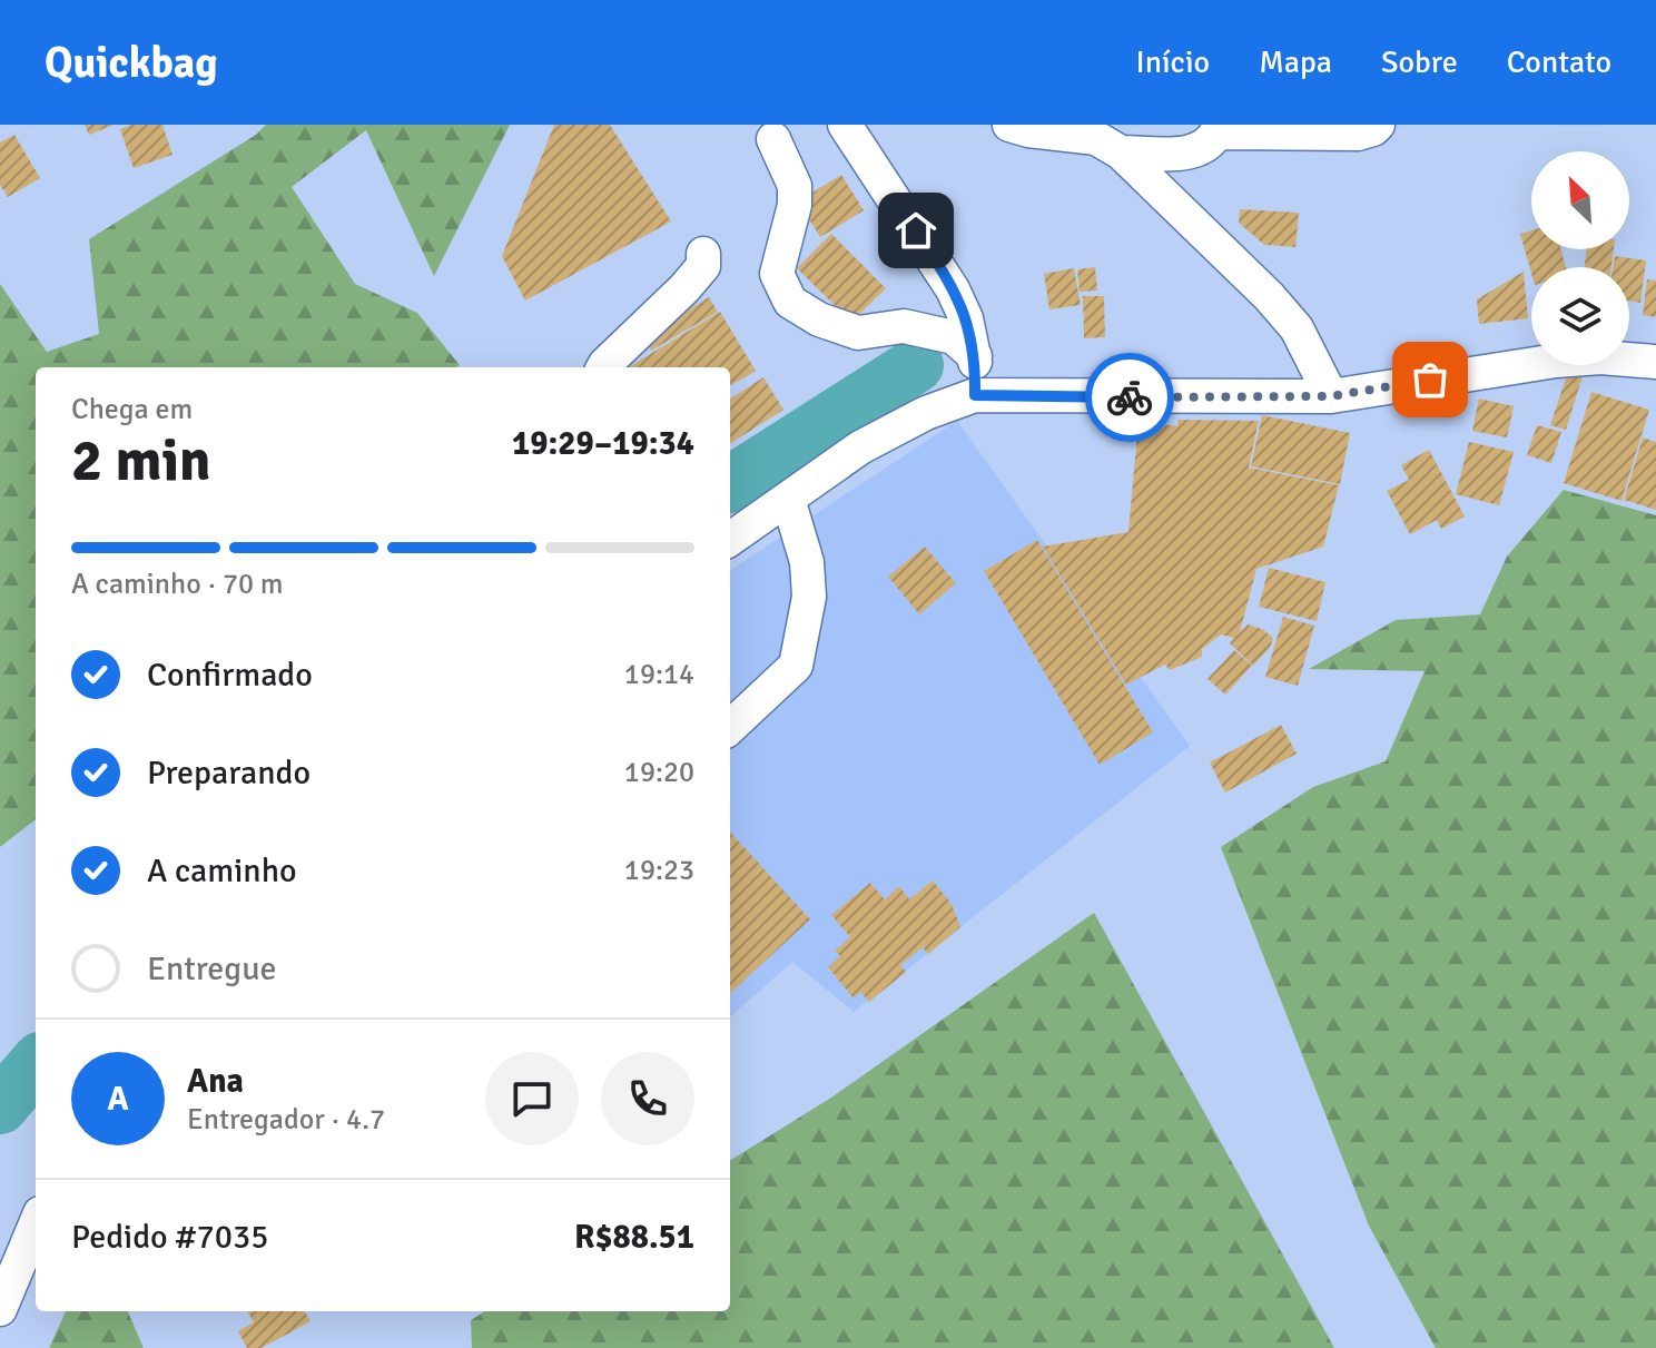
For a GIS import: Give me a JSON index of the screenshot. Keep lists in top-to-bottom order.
{
  "north": "top left",
  "page": {
    "header": "Quickbag",
    "nav": [
      "Início",
      "Mapa",
      "Sobre",
      "Contato"
    ],
    "heading": ["2 min", "Chega em", "19:29–19:34"],
    "panel": [
      "Ana",
      "Entregador · 4.7",
      "Pedido #7035",
      "R$88.51"
    ],
    "bar": "A caminho · 70 m",
    "list": [
      ["Confirmado", "19:14"],
      ["Preparando", "19:20"],
      ["A caminho", "19:23"],
      "Entregue"
    ],
    "round": "A"
  }
}
